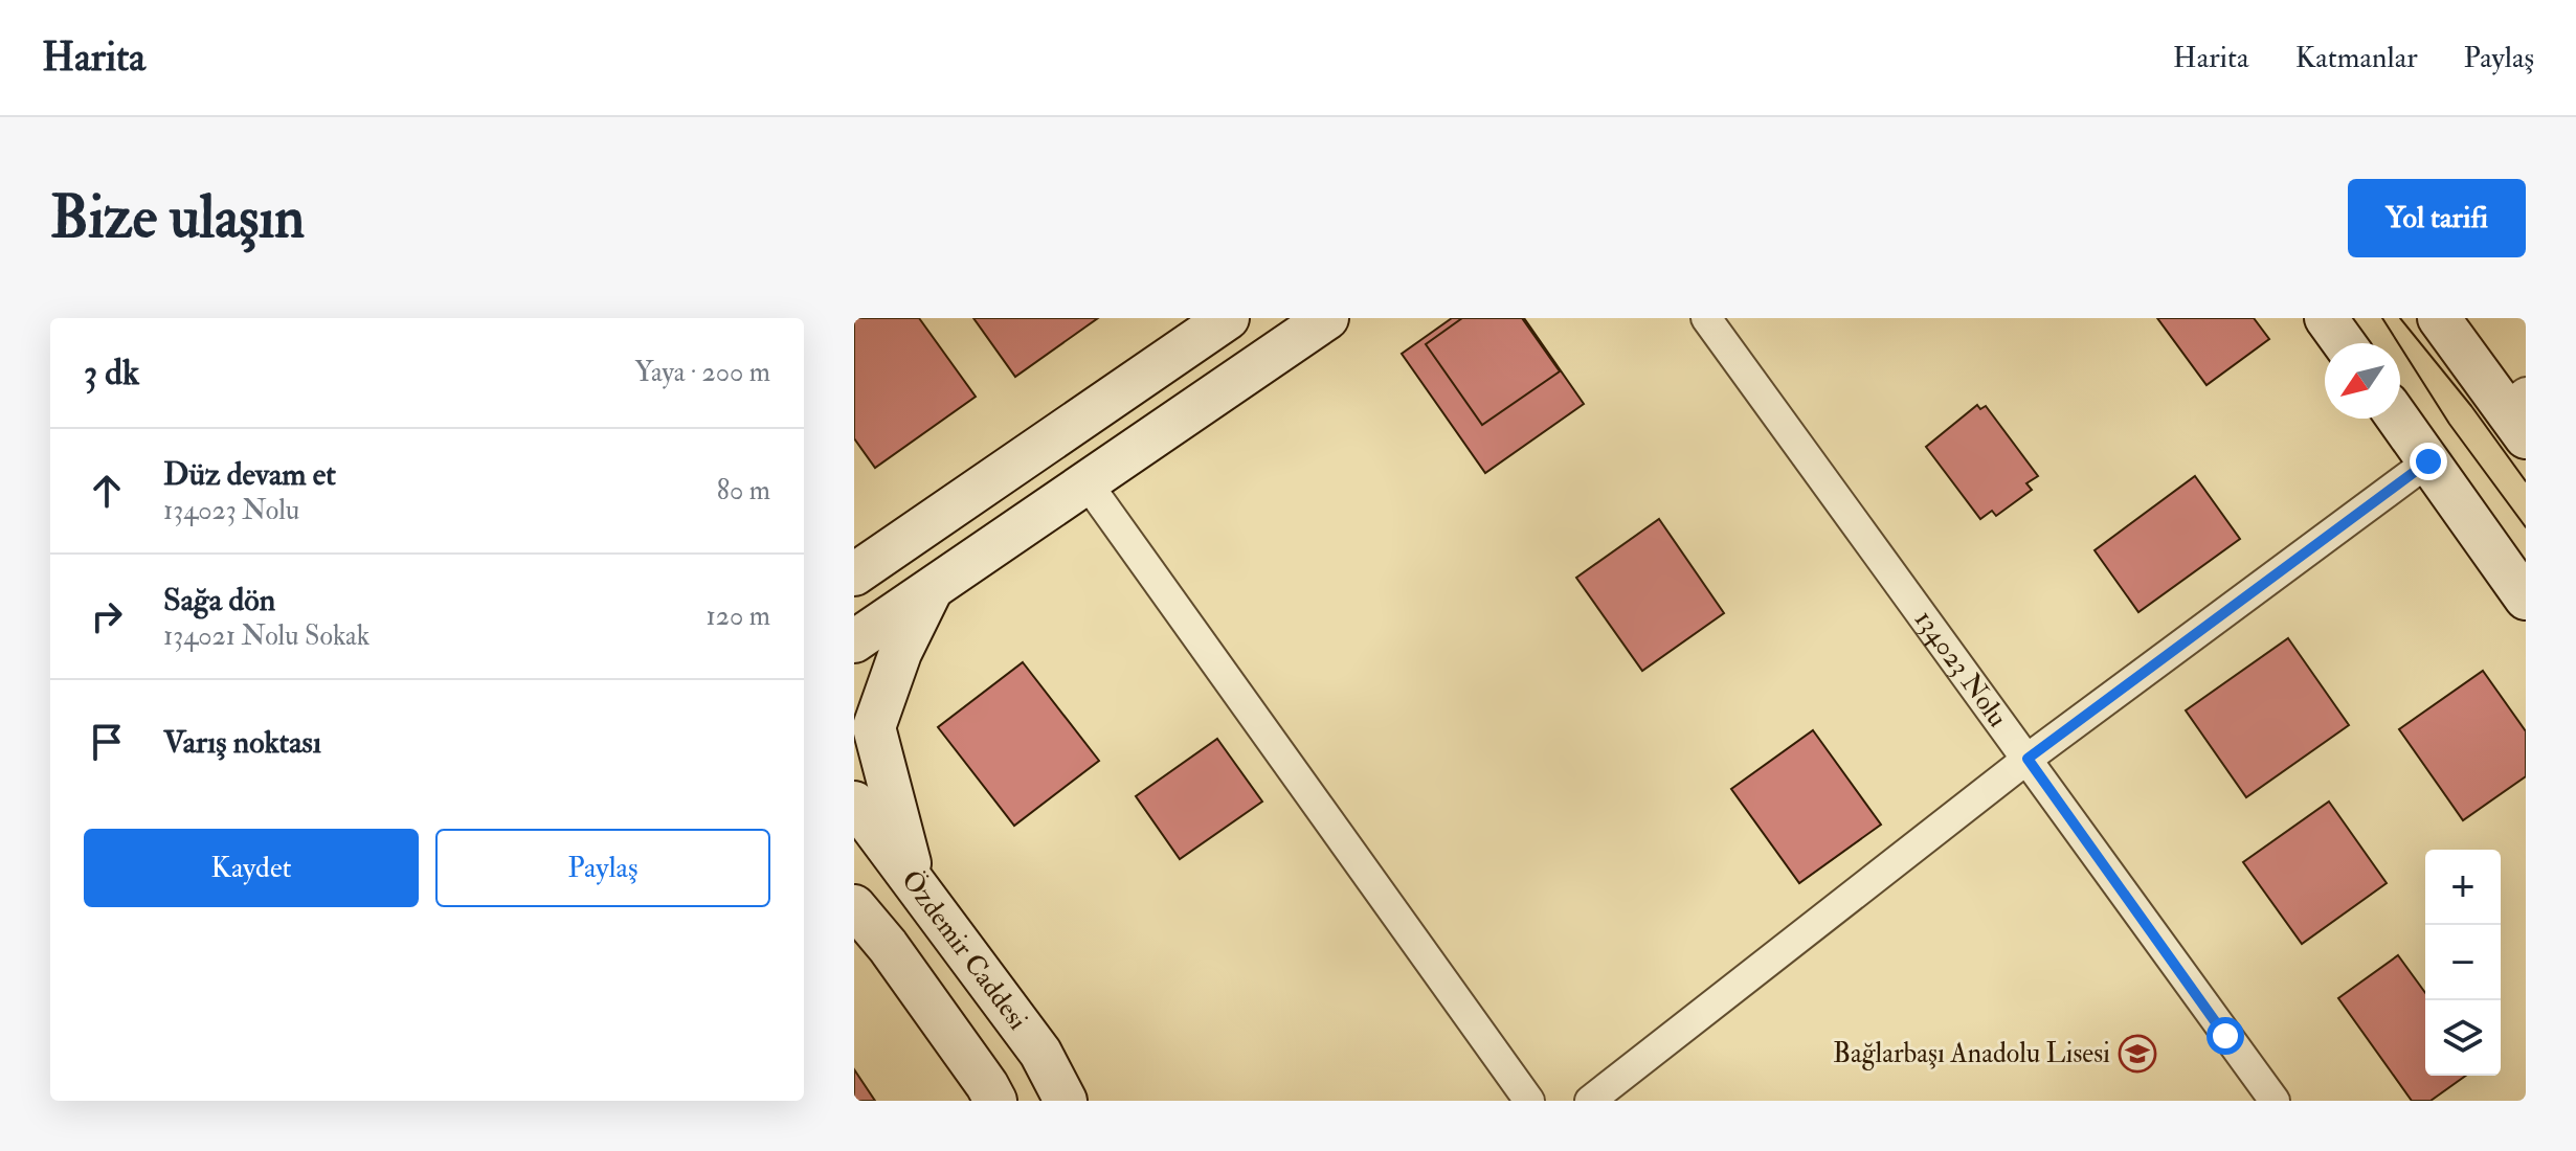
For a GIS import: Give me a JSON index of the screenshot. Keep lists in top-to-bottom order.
{
  "streets": {
    "main road": ["Özdemir Caddesi"],
    "street": ["134023 Nolu"]
  },
  "places": {
    "school or university": ["Bağlarbaşı Anadolu Lisesi"]
  },
  "north": "bottom left",
  "page": {
    "header": "Harita",
    "nav": ["Harita", "Katmanlar", "Paylaş"],
    "buttons": [
      "Yol tarifi",
      ["Kaydet", "Paylaş"]
    ],
    "title": "Bize ulaşın",
    "heading": ["3 dk", "Yaya · 200 m"],
    "list": [
      ["Düz devam et", "134023 Nolu", "80 m"],
      ["Sağa dön", "134021 Nolu Sokak", "120 m"],
      "Varış noktası"
    ],
    "map_buttons": ["+", "−"]
  }
}
